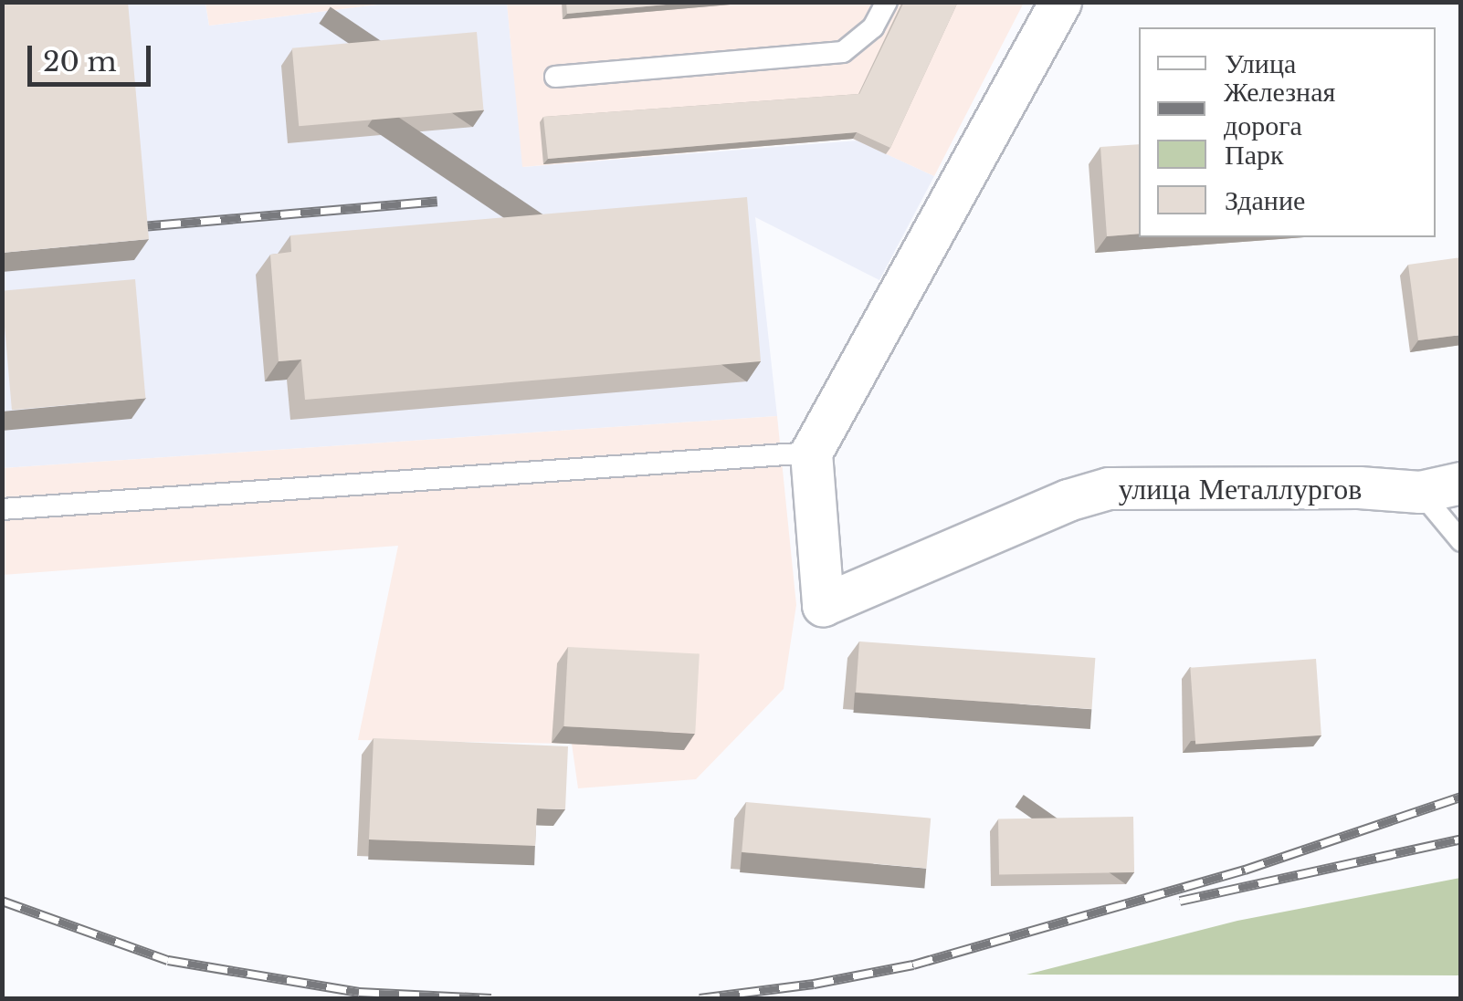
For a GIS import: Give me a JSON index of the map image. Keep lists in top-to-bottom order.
{
  "streets": {
    "street": ["улица Металлургов"]
  },
  "legend": [
    "Улица",
    "Железная дорога",
    "Парк",
    "Здание"
  ],
  "scale_bar": "20 m"
}
